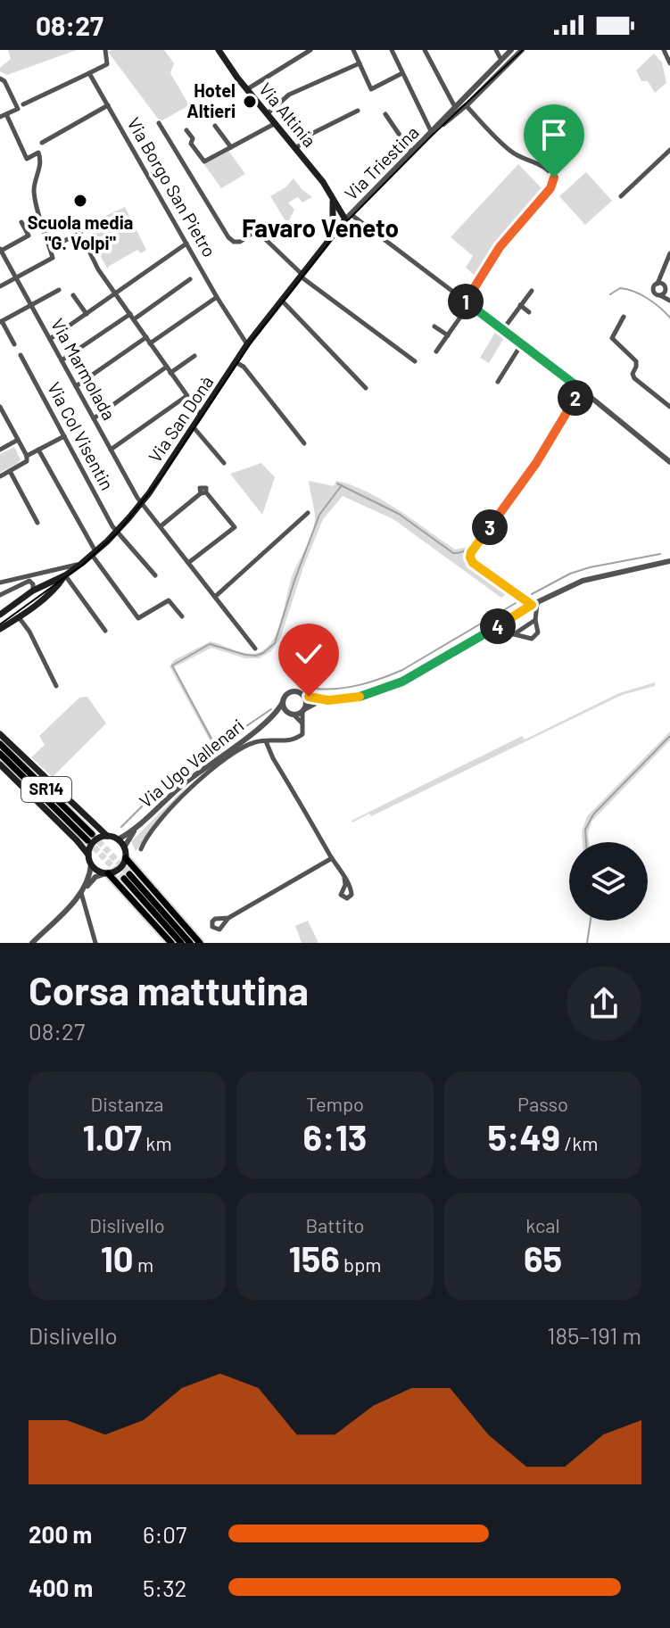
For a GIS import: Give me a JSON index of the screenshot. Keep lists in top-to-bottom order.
{
  "streets": {
    "main road": ["Via Altinia", "Via San Donà", "SR14"],
    "street": [
      "Via Triestina",
      "Via Borgo San Pietro",
      "Via Marmolada",
      "Via Col Visentin",
      "Via Ugo Vallenari"
    ]
  },
  "crossings": [
    ["Via Altinia", "Via Triestina"],
    ["Via Altinia", "Via San Donà"],
    ["Via Triestina", "Via San Donà"],
    ["Via Borgo San Pietro", "Via San Donà"],
    ["Via Marmolada", "Via San Donà"],
    ["Via San Donà", "Via Col Visentin"]
  ],
  "districts": ["Favaro Veneto"],
  "places": ["Hotel Altieri", "Scuola media \"G. Volpi\""],
  "page": {
    "status": "08:27",
    "pins": [
      "1",
      "2",
      "3",
      "4"
    ],
    "heading": ["Corsa mattutina", "08:27"],
    "stats": [
      ["Distanza", "1.07 km"],
      ["Tempo", "6:13"],
      ["Passo", "5:49 /km"],
      ["Dislivello", "10 m"],
      ["Battito", "156 bpm"],
      ["kcal", "65"]
    ],
    "chart": ["Dislivello", "185–191 m"],
    "list": [
      {
        "name": "200 m",
        "note": "6:07"
      },
      {
        "name": "400 m",
        "note": "5:32"
      }
    ]
  }
}
